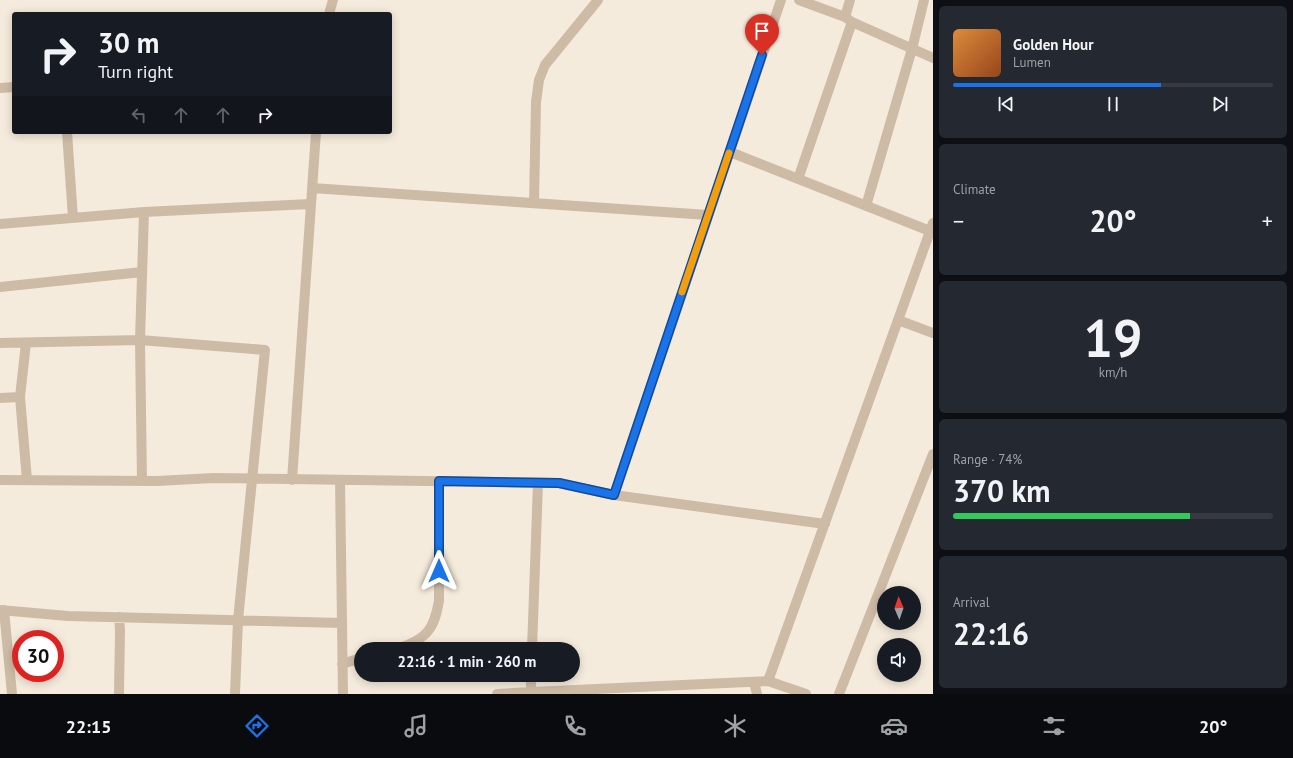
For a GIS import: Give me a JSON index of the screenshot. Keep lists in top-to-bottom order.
{
  "north": "top",
  "page": {
    "turn": ["30 m", "Turn right"],
    "song": ["Golden Hour", "Lumen"],
    "tile": [
      "Climate",
      ["19", "km/h"],
      ["Range · 74%", "370 km"],
      ["Arrival", "22:16"]
    ],
    "heat": ["−", "20°", "+"],
    "limit": "30",
    "trip": "22:16 · 1 min · 260 m",
    "tabs": ["22:15", "20°"]
  }
}
